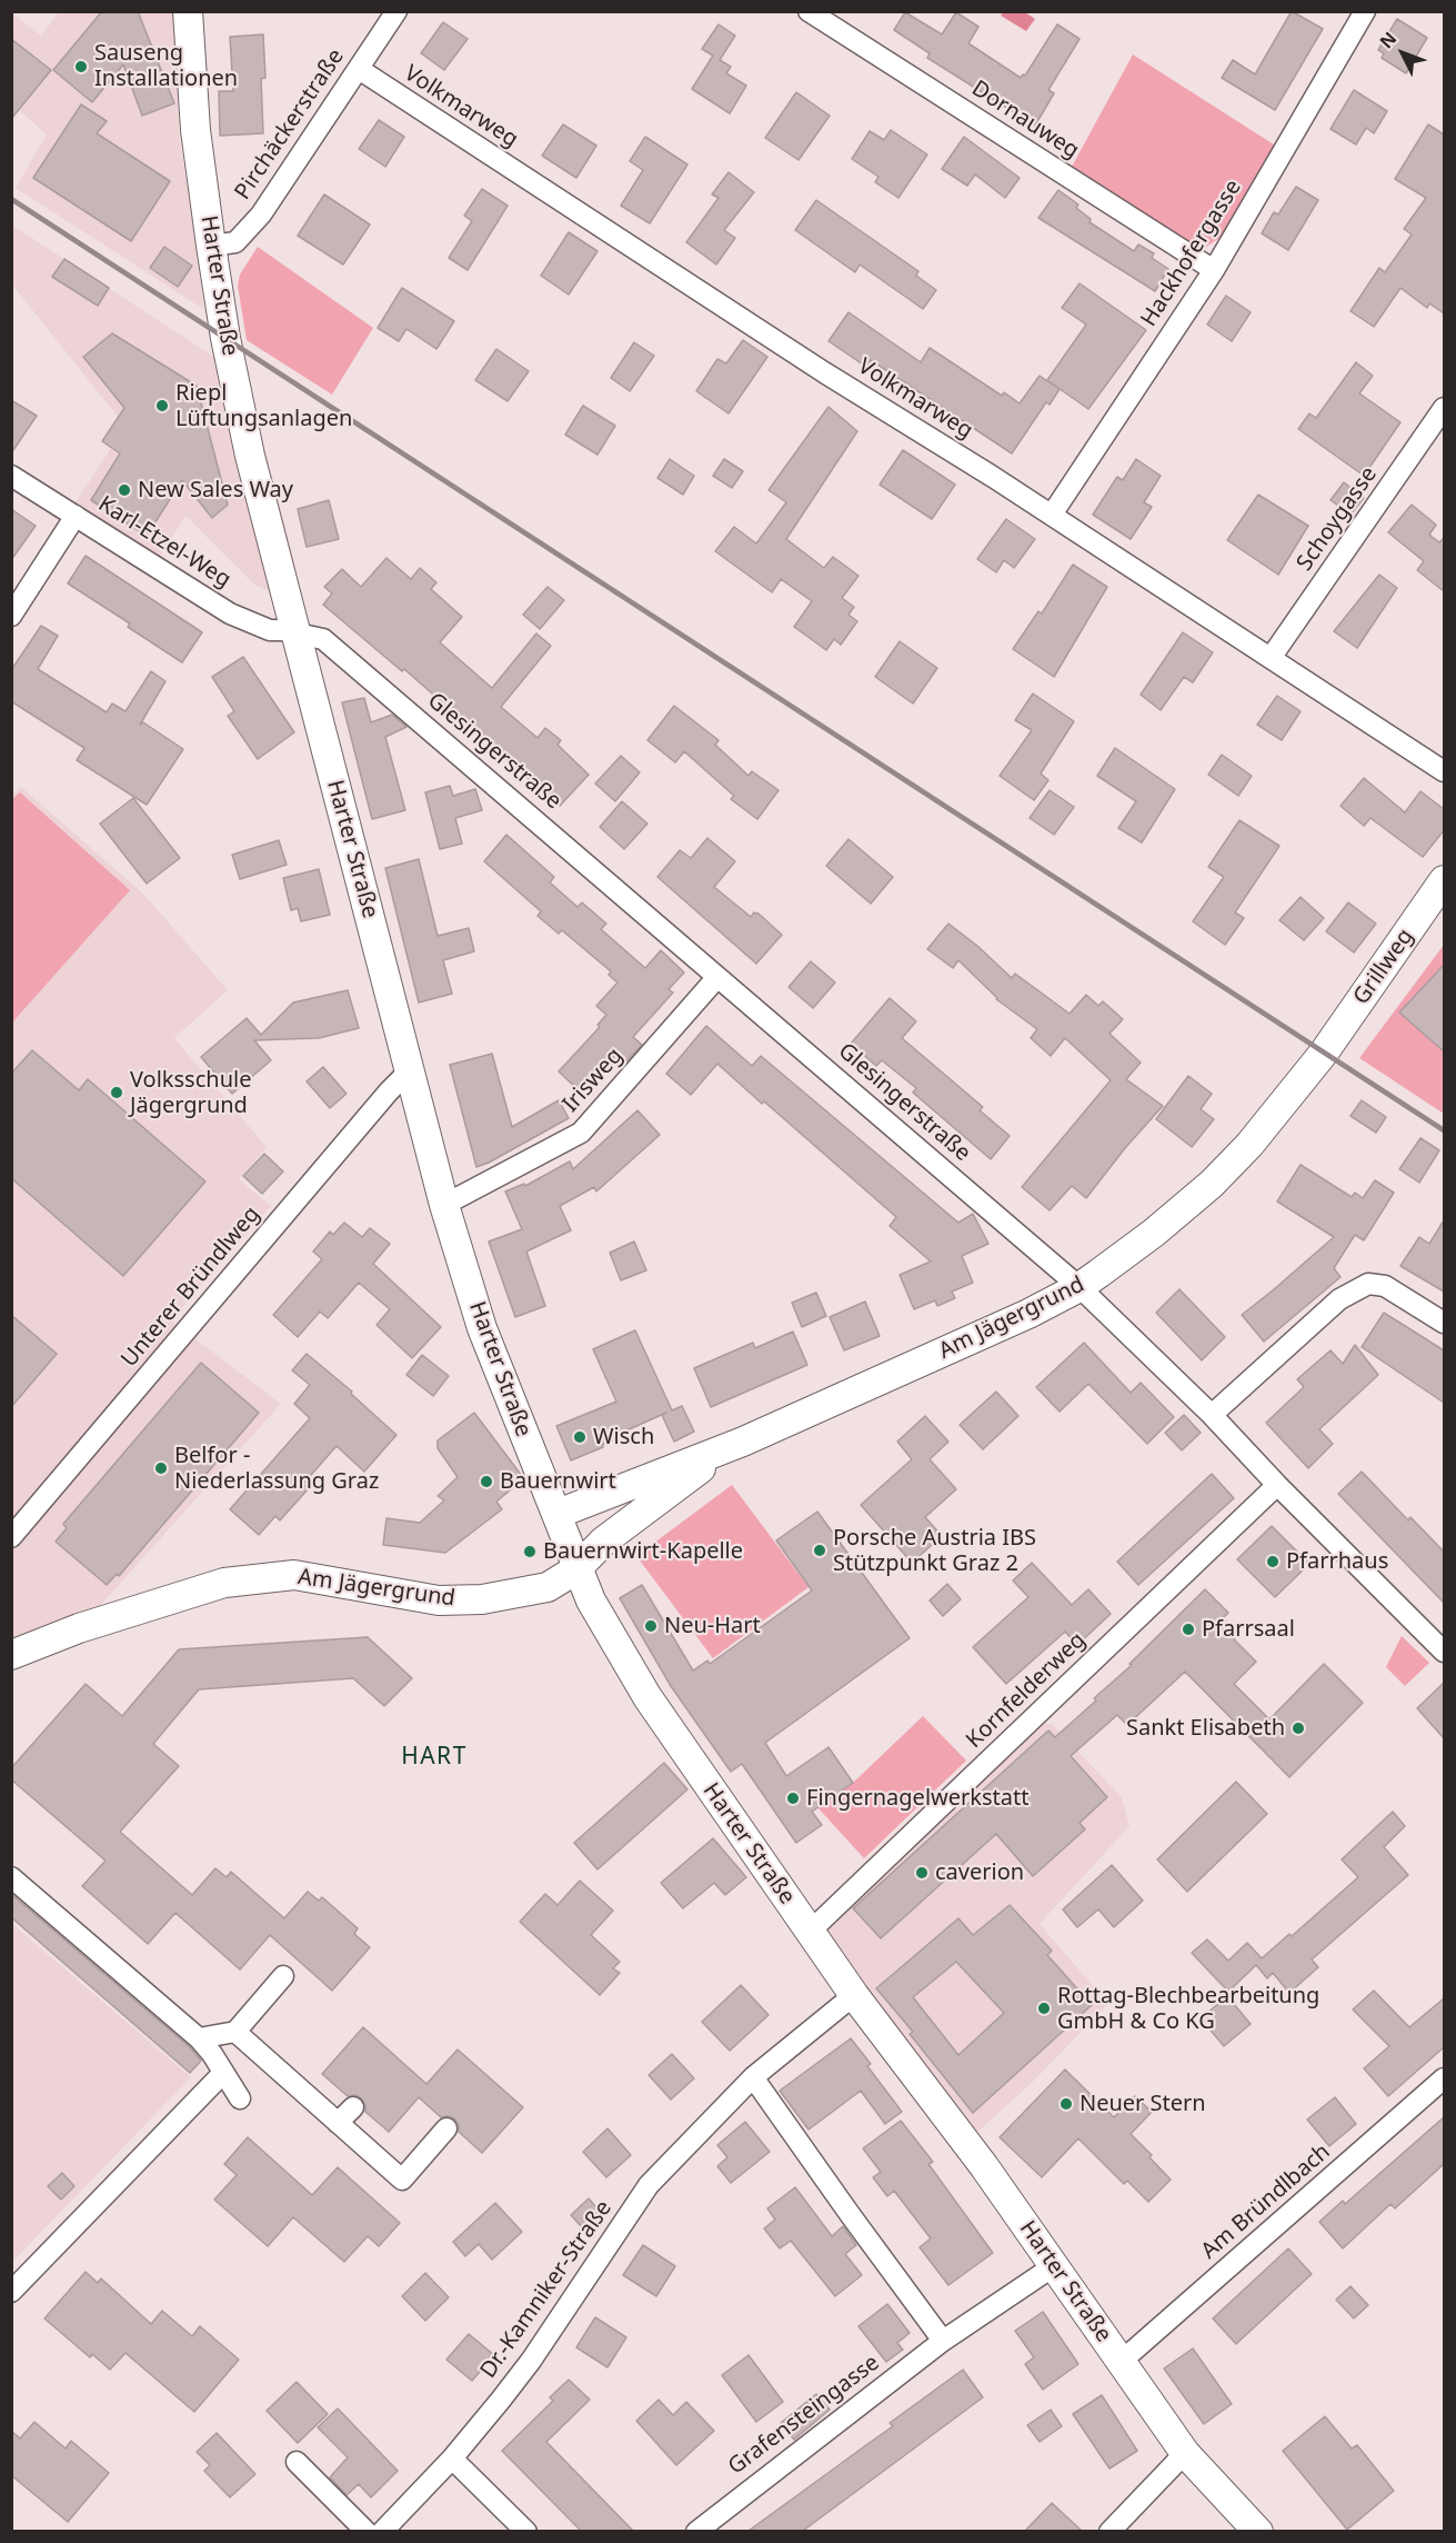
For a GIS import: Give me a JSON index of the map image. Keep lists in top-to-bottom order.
{
  "streets": {
    "main road": ["Harter Straße", "Grillweg", "Am Jägergrund"],
    "street": [
      "Volkmarweg",
      "Dornauweg",
      "Pirchäckerstraße",
      "Hackhofergasse",
      "Schoygasse",
      "Karl-Etzel-Weg",
      "Glesingerstraße",
      "Irisweg",
      "Unterer Bründlweg",
      "Kornfelderweg",
      "Am Bründlbach",
      "Dr.-Kamniker-Straße",
      "Grafensteingasse"
    ]
  },
  "crossings": [
    ["Volkmarweg", "Pirchäckerstraße"],
    ["Volkmarweg", "Hackhofergasse"],
    ["Volkmarweg", "Schoygasse"],
    ["Dornauweg", "Hackhofergasse"],
    ["Pirchäckerstraße", "Harter Straße"],
    ["Harter Straße", "Karl-Etzel-Weg"],
    ["Harter Straße", "Glesingerstraße"],
    ["Harter Straße", "Irisweg"],
    ["Harter Straße", "Unterer Bründlweg"],
    ["Harter Straße", "Am Jägergrund"],
    ["Harter Straße", "Kornfelderweg"],
    ["Harter Straße", "Am Bründlbach"],
    ["Harter Straße", "Dr.-Kamniker-Straße"],
    ["Harter Straße", "Grafensteingasse"],
    ["Karl-Etzel-Weg", "Glesingerstraße"],
    ["Glesingerstraße", "Irisweg"],
    ["Glesingerstraße", "Am Jägergrund"],
    ["Glesingerstraße", "Kornfelderweg"],
    ["Grillweg", "Am Jägergrund"]
  ],
  "districts": ["HART"],
  "places": [
    "Sauseng Installationen",
    "Riepl Lüftungsanlagen",
    "New Sales Way",
    "Volksschule Jägergrund",
    "Wisch",
    "Belfor - Niederlassung Graz",
    "Bauernwirt",
    "Porsche Austria IBS Stützpunkt Graz 2",
    "Bauernwirt-Kapelle",
    "Pfarrhaus",
    "Neu-Hart",
    "Pfarrsaal",
    "Sankt Elisabeth",
    "Fingernagelwerkstatt",
    "caverion",
    "Rottag-Blechbearbeitung GmbH & Co KG",
    "Neuer Stern"
  ],
  "north": "top left"
}
